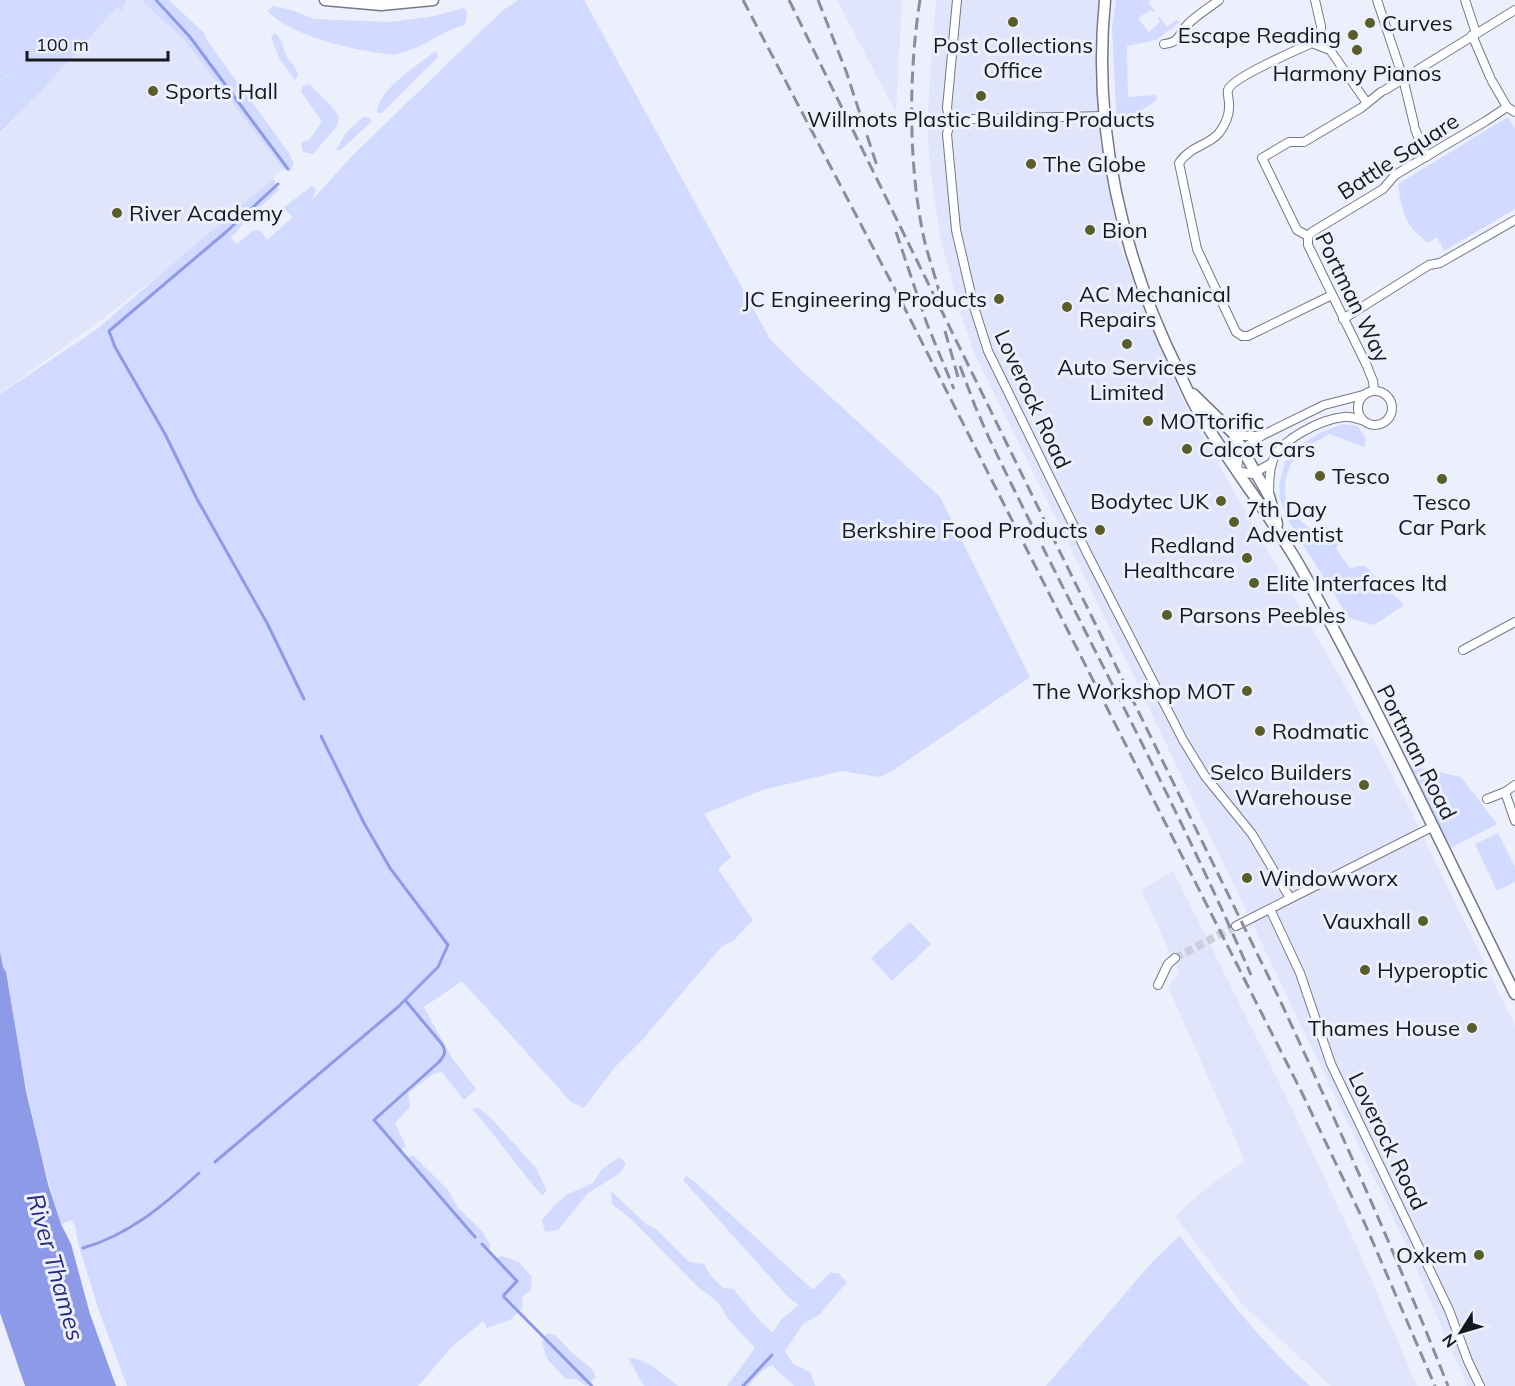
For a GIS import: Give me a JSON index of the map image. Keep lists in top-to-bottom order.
{
  "streets": {
    "street": [
      "Battle Square",
      "Portman Way",
      "Loverock Road",
      "Portman Road"
    ]
  },
  "crossings": [
    ["Battle Square", "Portman Way"],
    ["Portman Way", "Portman Road"]
  ],
  "water": ["River Thames"],
  "places": [
    "Post Collections Office",
    "Curves",
    "Escape Reading",
    "Harmony Pianos",
    "Sports Hall",
    "Willmots Plastic Building Products",
    "The Globe",
    "River Academy",
    "Bion",
    "JC Engineering Products",
    "AC Mechanical Repairs",
    "Auto Services Limited",
    "MOTtorific",
    "Calcot Cars",
    "Tesco",
    "Tesco Car Park",
    "Bodytec UK",
    "7th Day Adventist",
    "Berkshire Food Products",
    "Redland Healthcare",
    "Elite Interfaces ltd",
    "Parsons Peebles",
    "The Workshop MOT",
    "Rodmatic",
    "Selco Builders Warehouse",
    "Windowworx",
    "Vauxhall",
    "Hyperoptic",
    "Thames House",
    "Oxkem"
  ],
  "scale_bar": "100 m",
  "north": "bottom left"
}
